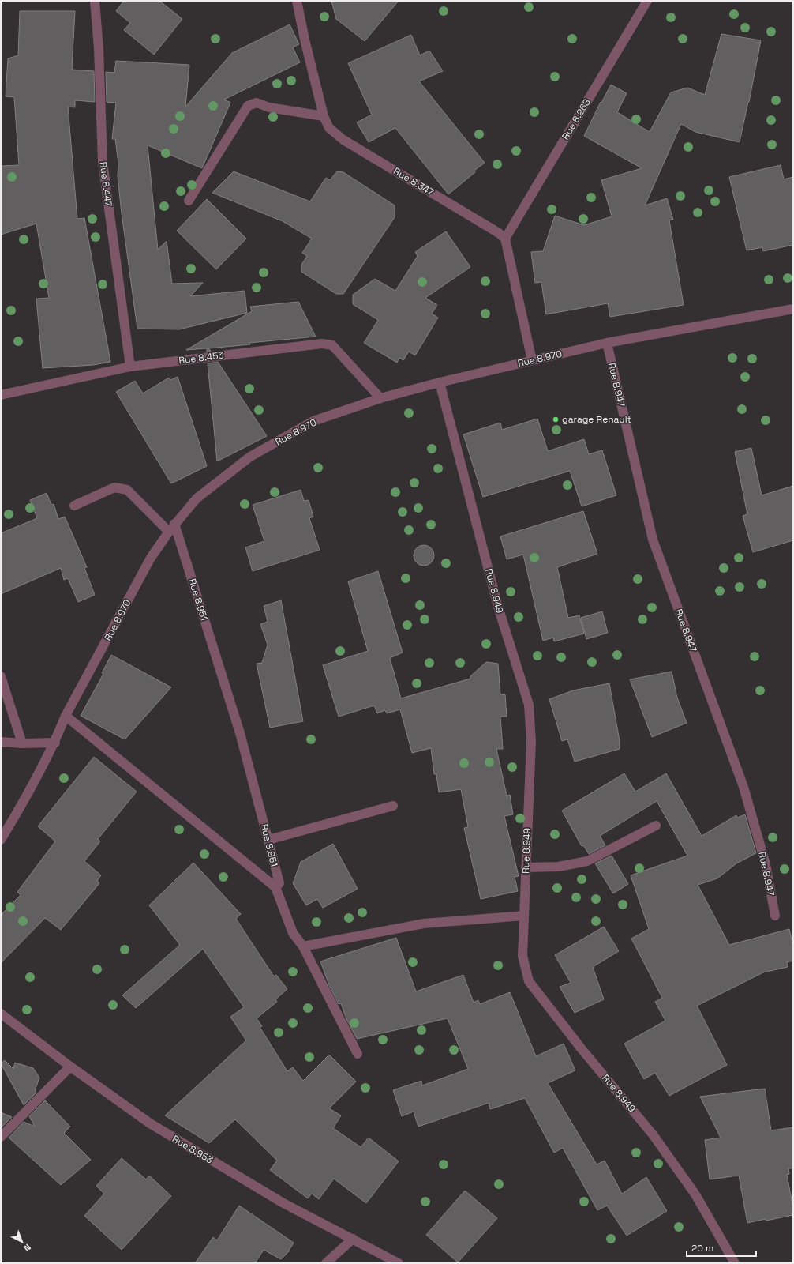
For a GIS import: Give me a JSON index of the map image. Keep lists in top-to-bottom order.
{
  "streets": {
    "street": [
      "Rue 8.268",
      "Rue 8.347",
      "Rue 8.447",
      "Rue 8.453",
      "Rue 8.970",
      "Rue 8.947",
      "Rue 8.949",
      "Rue 8.951",
      "Rue 8.953"
    ]
  },
  "crossings": [
    ["Rue 8.268", "Rue 8.347"],
    ["Rue 8.447", "Rue 8.453"],
    ["Rue 8.453", "Rue 8.970"],
    ["Rue 8.970", "Rue 8.947"],
    ["Rue 8.970", "Rue 8.949"],
    ["Rue 8.970", "Rue 8.951"]
  ],
  "places": ["garage Renault"],
  "scale_bar": "20 m",
  "north": "bottom right"
}
